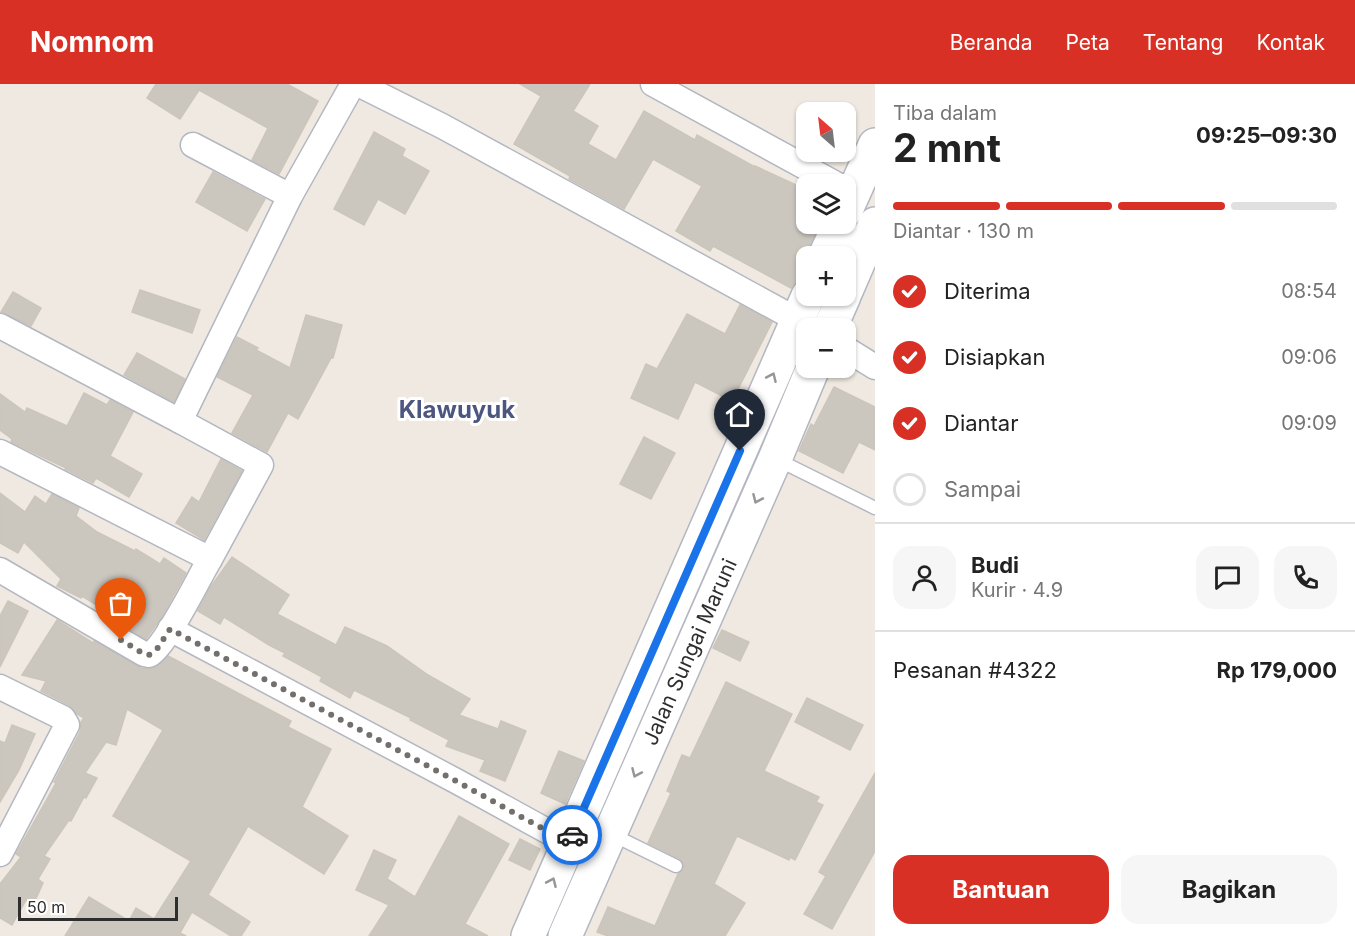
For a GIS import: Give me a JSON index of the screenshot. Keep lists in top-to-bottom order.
{
  "streets": {
    "main road": ["Jalan Sungai Maruni"]
  },
  "districts": ["Klawuyuk"],
  "scale_bar": "50 m",
  "north": "top left",
  "page": {
    "header": "Nomnom",
    "nav": [
      "Beranda",
      "Peta",
      "Tentang",
      "Kontak"
    ],
    "heading": ["2 mnt", "Tiba dalam", "09:25–09:30"],
    "panel": [
      "Budi",
      "Kurir · 4.9",
      "Pesanan #4322",
      "Rp 179,000"
    ],
    "map_buttons": ["+", "−"],
    "bar": "Diantar · 130 m",
    "list": [
      ["Diterima", "08:54"],
      ["Disiapkan", "09:06"],
      ["Diantar", "09:09"],
      "Sampai"
    ],
    "buttons": ["Bantuan", "Bagikan"],
    "scale": "50 m"
  }
}
